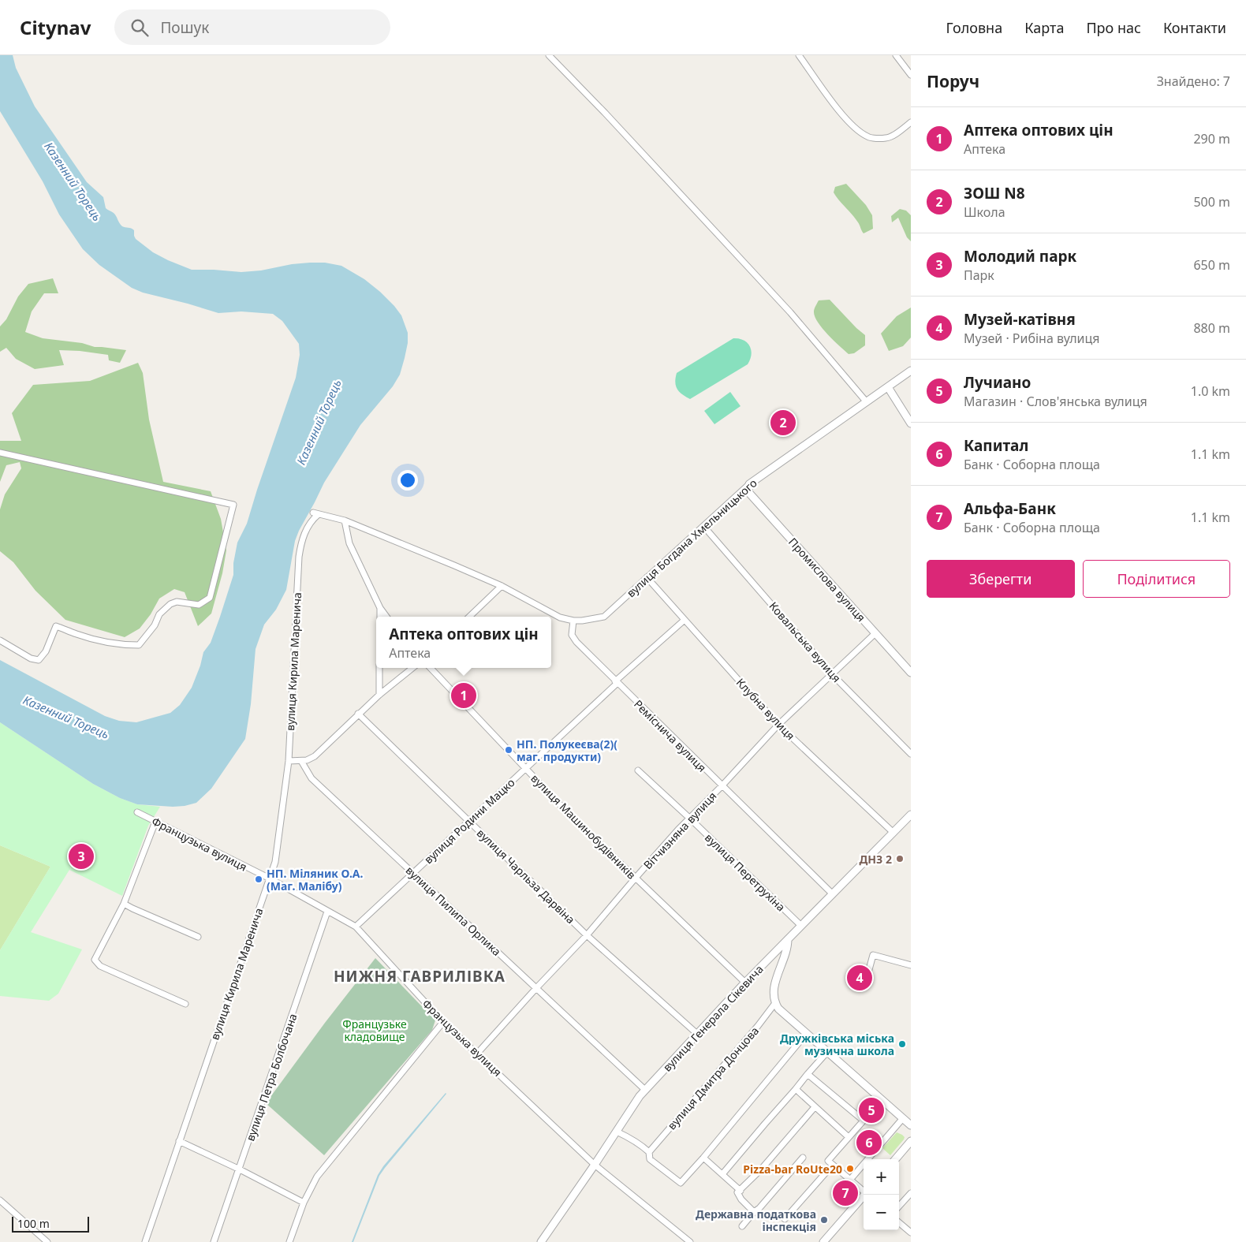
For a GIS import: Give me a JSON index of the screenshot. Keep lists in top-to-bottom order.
{
  "streets": {
    "street": [
      "вулиця Богдана Хмельницького",
      "Промислова вулиця",
      "Ковальська вулиця",
      "вулиця Кирила Маренича",
      "Клубна вулиця",
      "Реміснича вулиця",
      "вулиця Родини Мацко",
      "вулиця Машинобудівників",
      "Вітчизняна вулиця",
      "Французька вулиця",
      "вулиця Перетрухіна",
      "вулиця Чарльза Дарвіна",
      "вулиця Пилипа Орлика",
      "вулиця Генерала Сікевича",
      "вулиця Петра Болбочана",
      "вулиця Дмитра Донцова"
    ]
  },
  "crossings": [
    ["вулиця Богдана Хмельницького", "Промислова вулиця"],
    ["вулиця Богдана Хмельницького", "Ковальська вулиця"],
    ["вулиця Богдана Хмельницького", "вулиця Кирила Маренича"],
    ["вулиця Богдана Хмельницького", "Клубна вулиця"],
    ["вулиця Богдана Хмельницького", "Реміснича вулиця"],
    ["Промислова вулиця", "Вітчизняна вулиця"],
    ["Ковальська вулиця", "Вітчизняна вулиця"],
    ["вулиця Кирила Маренича", "Французька вулиця"],
    ["Клубна вулиця", "вулиця Родини Мацко"],
    ["Клубна вулиця", "Вітчизняна вулиця"],
    ["Клубна вулиця", "вулиця Генерала Сікевича"],
    ["Реміснича вулиця", "вулиця Родини Мацко"],
    ["Реміснича вулиця", "Вітчизняна вулиця"],
    ["Реміснича вулиця", "вулиця Генерала Сікевича"],
    ["вулиця Родини Мацко", "вулиця Машинобудівників"],
    ["вулиця Родини Мацко", "Французька вулиця"],
    ["вулиця Родини Мацко", "вулиця Чарльза Дарвіна"],
    ["вулиця Родини Мацко", "вулиця Пилипа Орлика"],
    ["вулиця Машинобудівників", "Вітчизняна вулиця"],
    ["вулиця Машинобудівників", "вулиця Генерала Сікевича"],
    ["Вітчизняна вулиця", "Французька вулиця"],
    ["Вітчизняна вулиця", "вулиця Перетрухіна"],
    ["Вітчизняна вулиця", "вулиця Чарльза Дарвіна"],
    ["Вітчизняна вулиця", "вулиця Пилипа Орлика"],
    ["Французька вулиця", "вулиця Генерала Сікевича"],
    ["Французька вулиця", "вулиця Петра Болбочана"],
    ["вулиця Перетрухіна", "вулиця Генерала Сікевича"],
    ["вулиця Чарльза Дарвіна", "вулиця Генерала Сікевича"],
    ["вулиця Пилипа Орлика", "вулиця Генерала Сікевича"]
  ],
  "districts": ["НИЖНЯ ГАВРИЛІВКА"],
  "water": ["Казенний Торець"],
  "parks": ["Французьке кладовище"],
  "places": [
    "НП. Полукеєва(2)( маг. продукти)",
    "ДНЗ 2",
    "НП. Міляник О.А. (Маг. Малібу)",
    "Дружківська міська музична школа",
    "Pizza-bar RoUte20",
    "Державна податкова інспекція"
  ],
  "scale_bar": "100 m",
  "page": {
    "header": "Citynav",
    "search": "Пошук",
    "nav": [
      "Головна",
      "Карта",
      "Про нас",
      "Контакти"
    ],
    "heading": ["Поруч", "Знайдено: 7"],
    "list": [
      {
        "mark": "1",
        "name": "Аптека оптових цін",
        "note": "Аптека",
        "value": "290 m"
      },
      {
        "mark": "2",
        "name": "ЗОШ N8",
        "note": "Школа",
        "value": "500 m"
      },
      {
        "mark": "3",
        "name": "Молодий парк",
        "note": "Парк",
        "value": "650 m"
      },
      {
        "mark": "4",
        "name": "Музей-катівня",
        "note": "Музей · Рибіна вулиця",
        "value": "880 m"
      },
      {
        "mark": "5",
        "name": "Лучиано",
        "note": "Магазин · Слов'янська вулиця",
        "value": "1.0 km"
      },
      {
        "mark": "6",
        "name": "Капитал",
        "note": "Банк · Соборна площа",
        "value": "1.1 km"
      },
      {
        "mark": "7",
        "name": "Альфа-Банк",
        "note": "Банк · Соборна площа",
        "value": "1.1 km"
      }
    ],
    "pins": [
      "2",
      "1",
      "3",
      "4",
      "5",
      "6",
      "7"
    ],
    "buttons": ["Зберегти", "Поділитися"],
    "popup": ["Аптека оптових цін", "Аптека"],
    "map_buttons": ["+", "−"],
    "scale": "100 m"
  }
}
